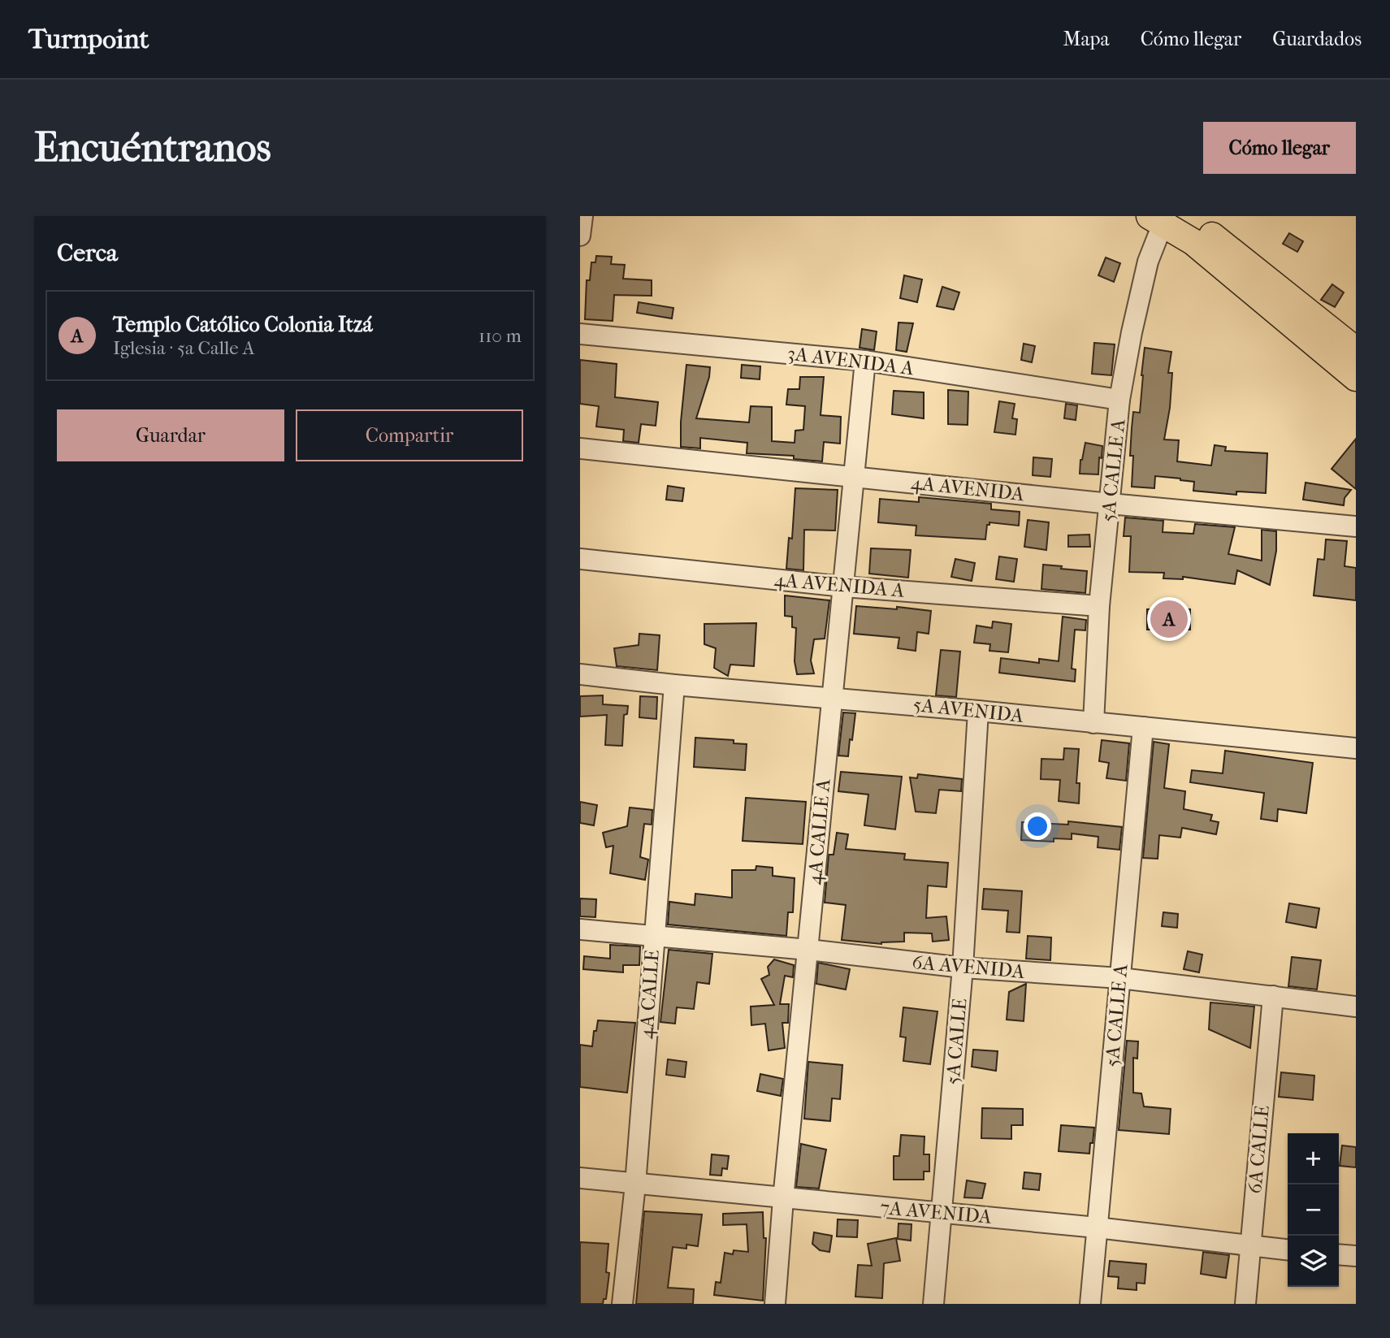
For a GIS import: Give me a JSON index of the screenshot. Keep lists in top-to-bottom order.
{
  "streets": {
    "street": [
      "3A AVENIDA A",
      "5A CALLE A",
      "4A AVENIDA",
      "4A AVENIDA A",
      "5A AVENIDA",
      "4A CALLE A",
      "6A AVENIDA",
      "4A CALLE",
      "5A CALLE",
      "6A CALLE",
      "7A AVENIDA"
    ]
  },
  "crossings": [
    ["3A AVENIDA A", "5A CALLE A"],
    ["3A AVENIDA A", "4A CALLE A"],
    ["5A CALLE A", "4A AVENIDA"],
    ["5A CALLE A", "4A AVENIDA A"],
    ["5A CALLE A", "5A AVENIDA"],
    ["5A CALLE A", "6A AVENIDA"],
    ["5A CALLE A", "7A AVENIDA"],
    ["4A AVENIDA", "4A CALLE A"],
    ["4A AVENIDA A", "4A CALLE A"],
    ["5A AVENIDA", "4A CALLE A"],
    ["5A AVENIDA", "4A CALLE"],
    ["5A AVENIDA", "5A CALLE"],
    ["4A CALLE A", "6A AVENIDA"],
    ["4A CALLE A", "7A AVENIDA"],
    ["6A AVENIDA", "4A CALLE"],
    ["6A AVENIDA", "5A CALLE"],
    ["6A AVENIDA", "6A CALLE"],
    ["4A CALLE", "7A AVENIDA"],
    ["5A CALLE", "7A AVENIDA"],
    ["6A CALLE", "7A AVENIDA"]
  ],
  "page": {
    "header": "Turnpoint",
    "nav": ["Mapa", "Cómo llegar", "Guardados"],
    "buttons": [
      "Cómo llegar",
      ["Guardar", "Compartir"]
    ],
    "title": "Encuéntranos",
    "heading": "Cerca",
    "list": [
      {
        "mark": "A",
        "name": "Templo Católico Colonia Itzá",
        "note": "Iglesia · 5a Calle A",
        "value": "110 m"
      }
    ],
    "pins": "A",
    "map_buttons": ["+", "−"]
  }
}
